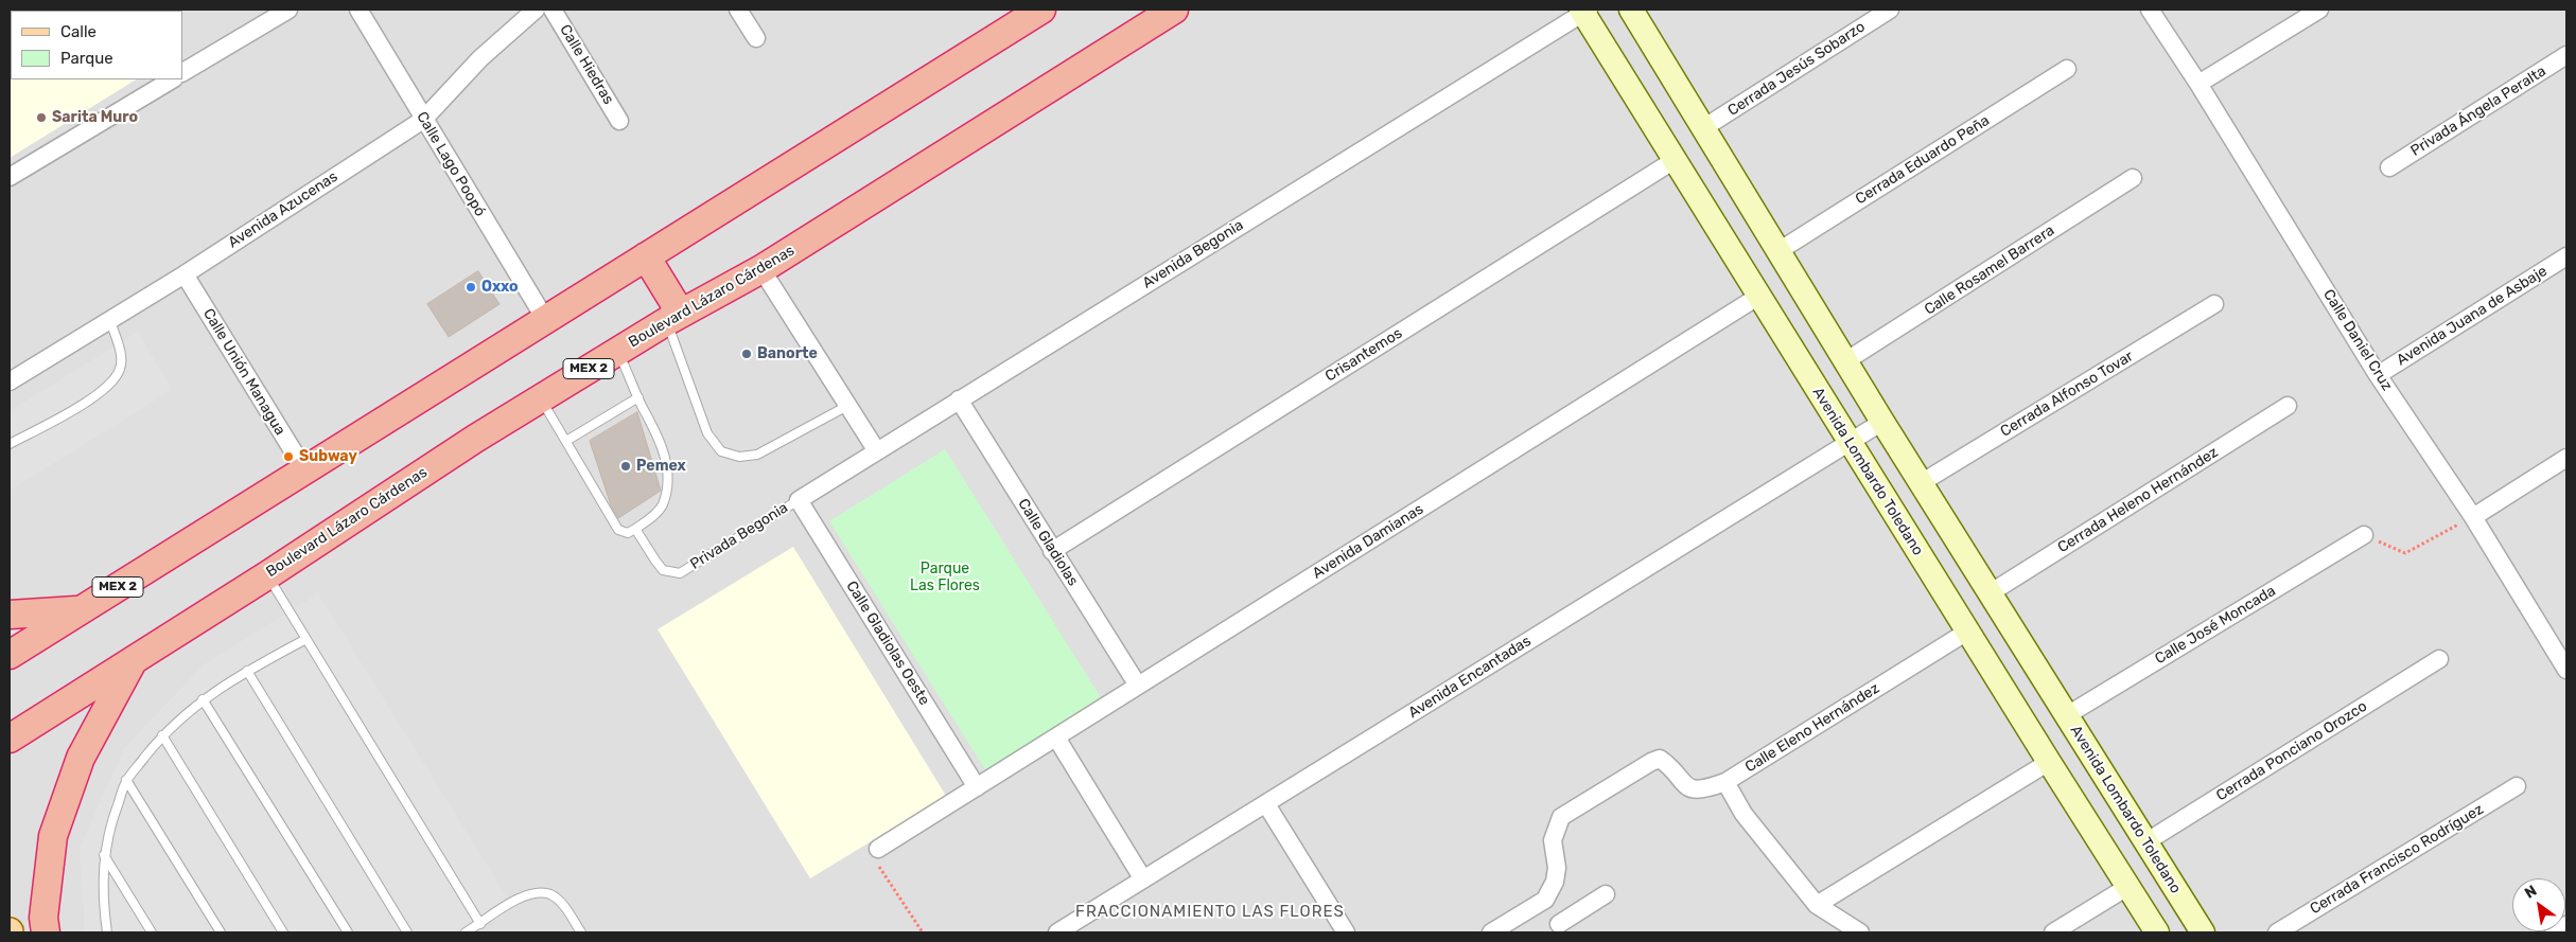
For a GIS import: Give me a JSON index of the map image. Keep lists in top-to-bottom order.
{
  "streets": {
    "highway": ["Boulevard Lázaro Cárdenas", "MEX 2"],
    "main road": ["Avenida Lombardo Toledano"],
    "street": [
      "Calle Hiedras",
      "Cerrada Jesús Sobarzo",
      "Privada Ángela Peralta",
      "Cerrada Eduardo Peña",
      "Calle Lago Poopó",
      "Avenida Azucenas",
      "Avenida Begonia",
      "Calle Rosamel Barrera",
      "Avenida Juana de Asbaje",
      "Calle Daniel Cruz",
      "Crisantemos",
      "Calle Unión Managua",
      "Cerrada Alfonso Tovar",
      "Cerrada Heleno Hernández",
      "Avenida Damianas",
      "Calle Gladiolas",
      "Calle José Moncada",
      "Calle Gladiolas Oeste",
      "Avenida Encantadas",
      "Calle Eleno Hernández",
      "Cerrada Ponciano Orozco",
      "Cerrada Francisco Rodríguez"
    ],
    "lane": ["Privada Begonia"]
  },
  "crossings": [
    ["Cerrada Jesús Sobarzo", "Avenida Lombardo Toledano"],
    ["Cerrada Eduardo Peña", "Avenida Lombardo Toledano"],
    ["Calle Lago Poopó", "Avenida Azucenas"],
    ["Calle Lago Poopó", "MEX 2"],
    ["Avenida Azucenas", "Calle Unión Managua"],
    ["Avenida Begonia", "Avenida Lombardo Toledano"],
    ["Avenida Begonia", "Privada Begonia"],
    ["Avenida Begonia", "Calle Gladiolas"],
    ["Avenida Begonia", "Calle Gladiolas Oeste"],
    ["Calle Rosamel Barrera", "Avenida Lombardo Toledano"],
    ["Avenida Juana de Asbaje", "Calle Daniel Cruz"],
    ["Crisantemos", "Avenida Lombardo Toledano"],
    ["Crisantemos", "Calle Gladiolas"],
    ["MEX 2", "Calle Unión Managua"],
    ["Cerrada Alfonso Tovar", "Avenida Lombardo Toledano"],
    ["Avenida Lombardo Toledano", "Cerrada Heleno Hernández"],
    ["Avenida Lombardo Toledano", "Avenida Damianas"],
    ["Avenida Lombardo Toledano", "Calle José Moncada"],
    ["Avenida Lombardo Toledano", "Avenida Encantadas"],
    ["Avenida Lombardo Toledano", "Calle Eleno Hernández"],
    ["Avenida Lombardo Toledano", "Cerrada Ponciano Orozco"],
    ["Privada Begonia", "Calle Gladiolas Oeste"],
    ["Avenida Damianas", "Calle Gladiolas"],
    ["Avenida Damianas", "Calle Gladiolas Oeste"]
  ],
  "districts": ["FRACCIONAMIENTO LAS FLORES"],
  "parks": ["Parque Las Flores"],
  "places": [
    "Sarita Muro",
    "Oxxo",
    "Banorte",
    "Subway",
    "Pemex"
  ],
  "legend": ["Calle", "Parque"],
  "north": "top left"
}
